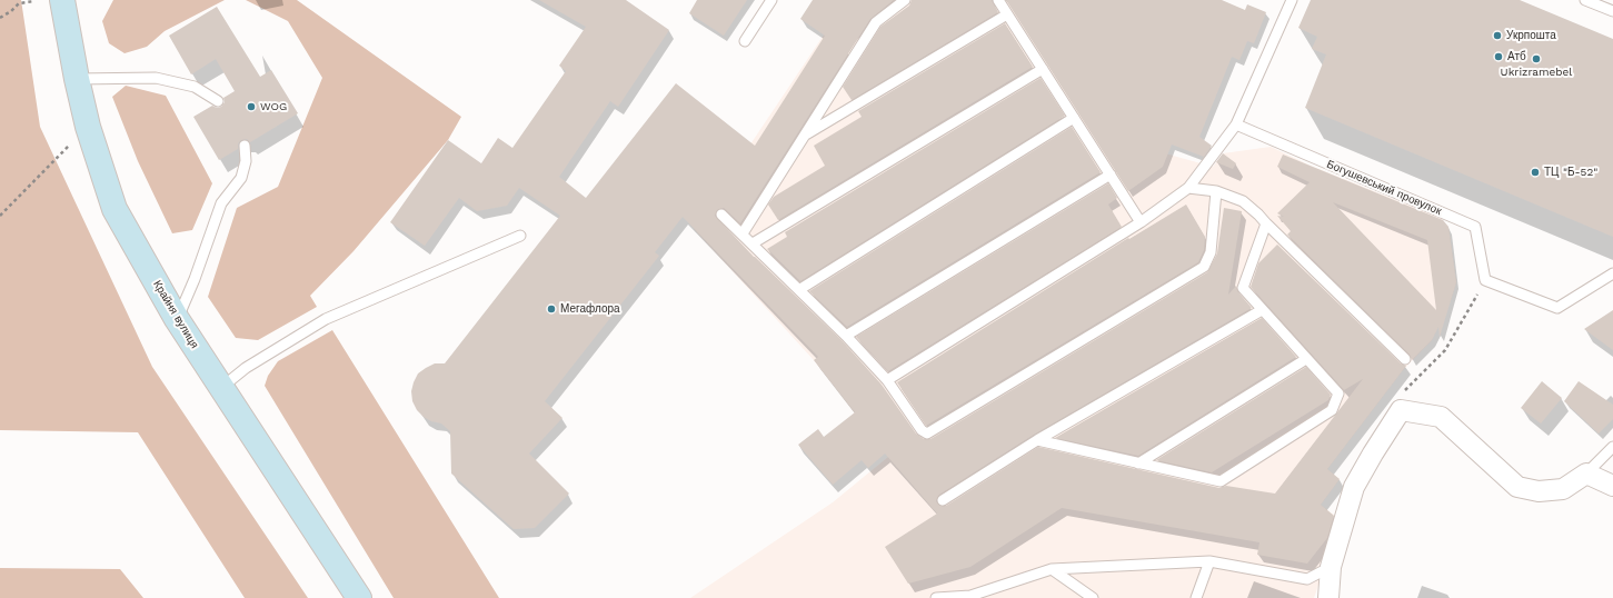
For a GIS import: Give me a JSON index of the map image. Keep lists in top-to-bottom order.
{
  "streets": {
    "street": ["Крайня вулиця"],
    "lane": ["Богушевський провулок"]
  },
  "places": [
    "Укрпошта",
    "Атб",
    "Ukrizramebel",
    "WOG",
    "ТЦ \"Б-52\"",
    "Мегафлора"
  ]
}
